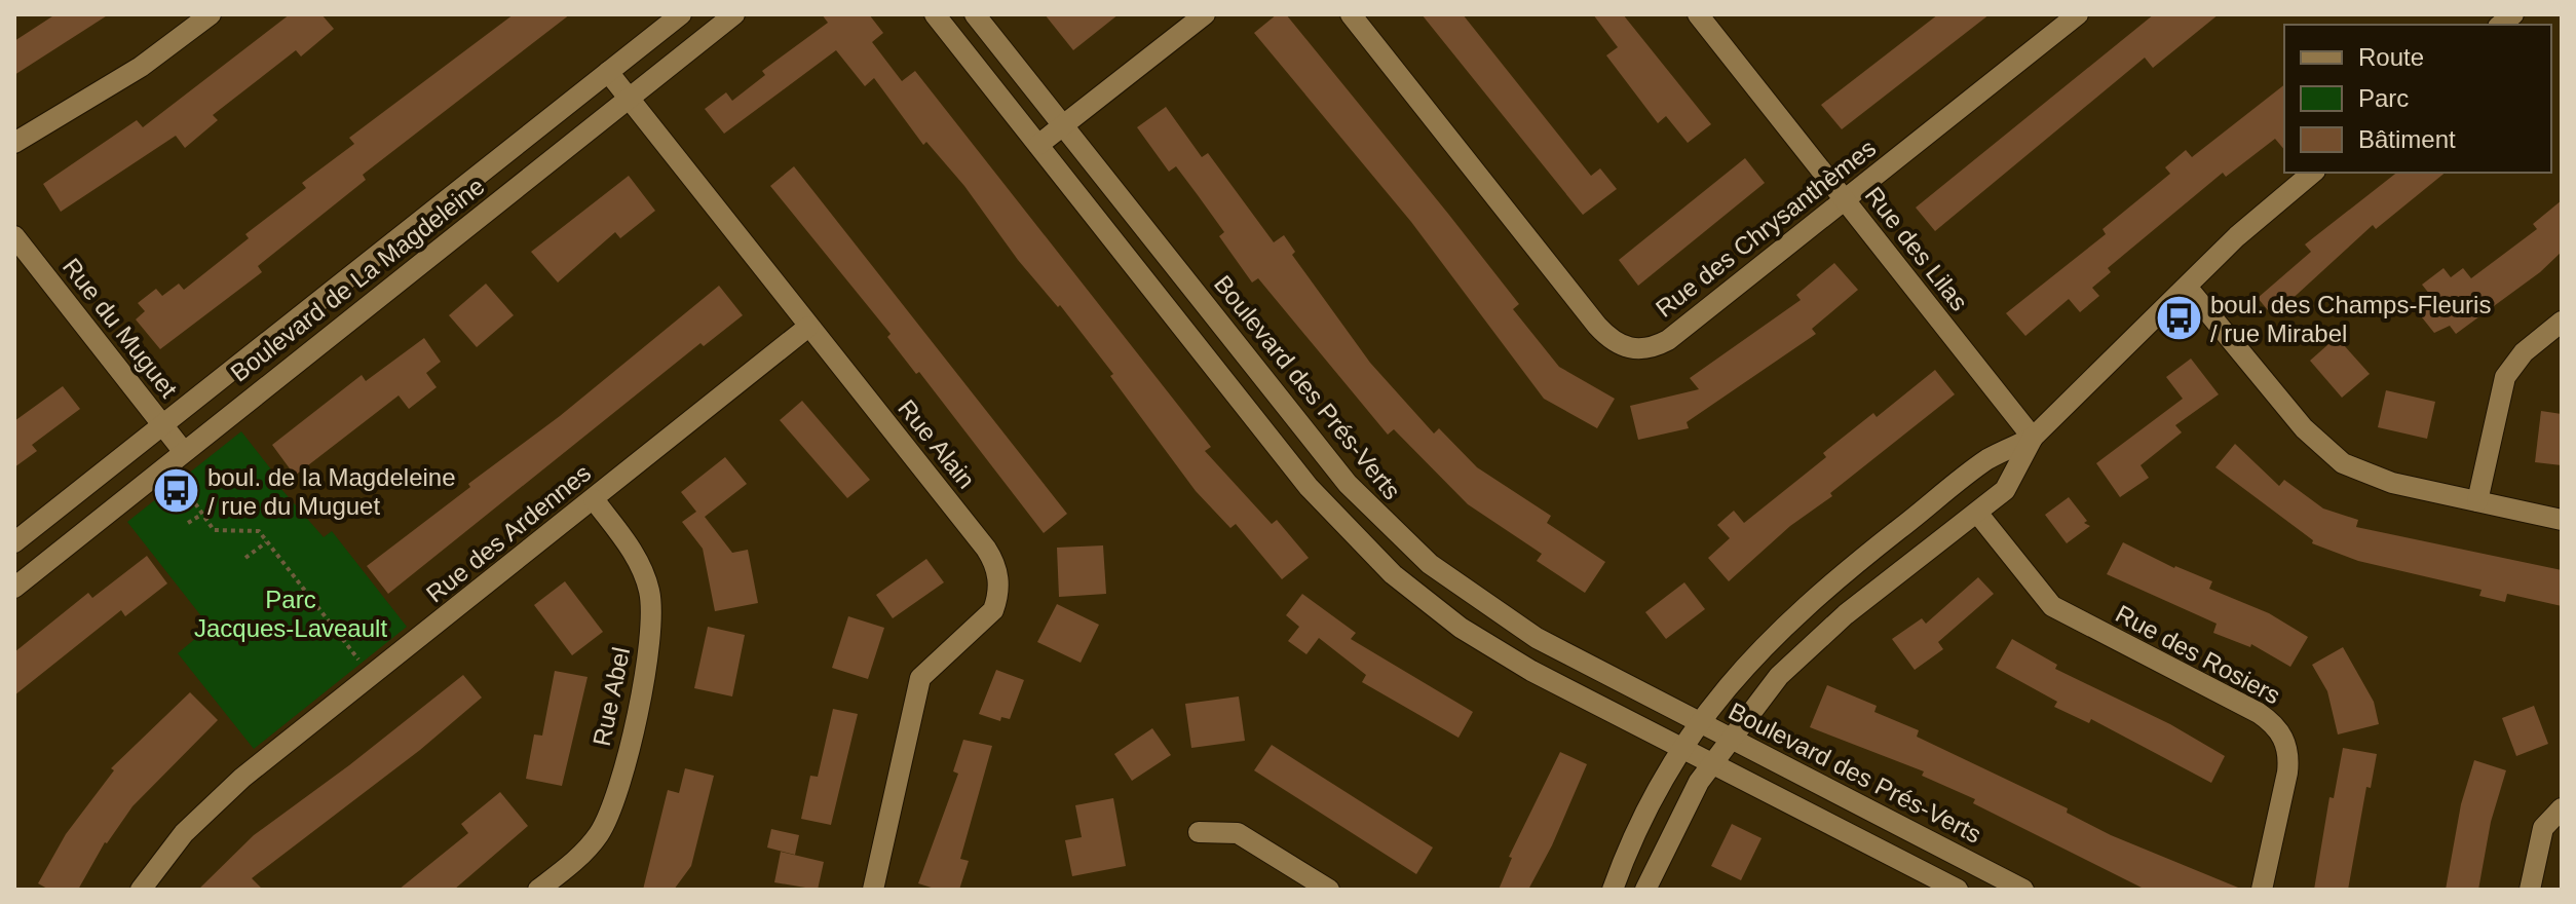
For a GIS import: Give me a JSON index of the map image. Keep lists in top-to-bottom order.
{
  "streets": {
    "street": [
      "Rue des Chrysanthèmes",
      "Rue des Lilas",
      "Boulevard de La Magdeleine",
      "Rue du Muguet",
      "Boulevard des Prés-Verts",
      "Rue Alain",
      "Rue des Ardennes",
      "Rue des Rosiers",
      "Rue Abel"
    ]
  },
  "crossings": [
    ["Rue des Chrysanthèmes", "Rue des Lilas"],
    ["Boulevard de La Magdeleine", "Rue du Muguet"],
    ["Boulevard de La Magdeleine", "Rue Alain"],
    ["Rue Alain", "Rue des Ardennes"],
    ["Rue des Ardennes", "Rue Abel"]
  ],
  "parks": ["Parc Jacques-Laveault"],
  "places": {
    "bus stop": ["boul. des Champs-Fleuris / rue Mirabel", "boul. de la Magdeleine / rue du Muguet"]
  },
  "legend": ["Route", "Parc", "Bâtiment"]
}
